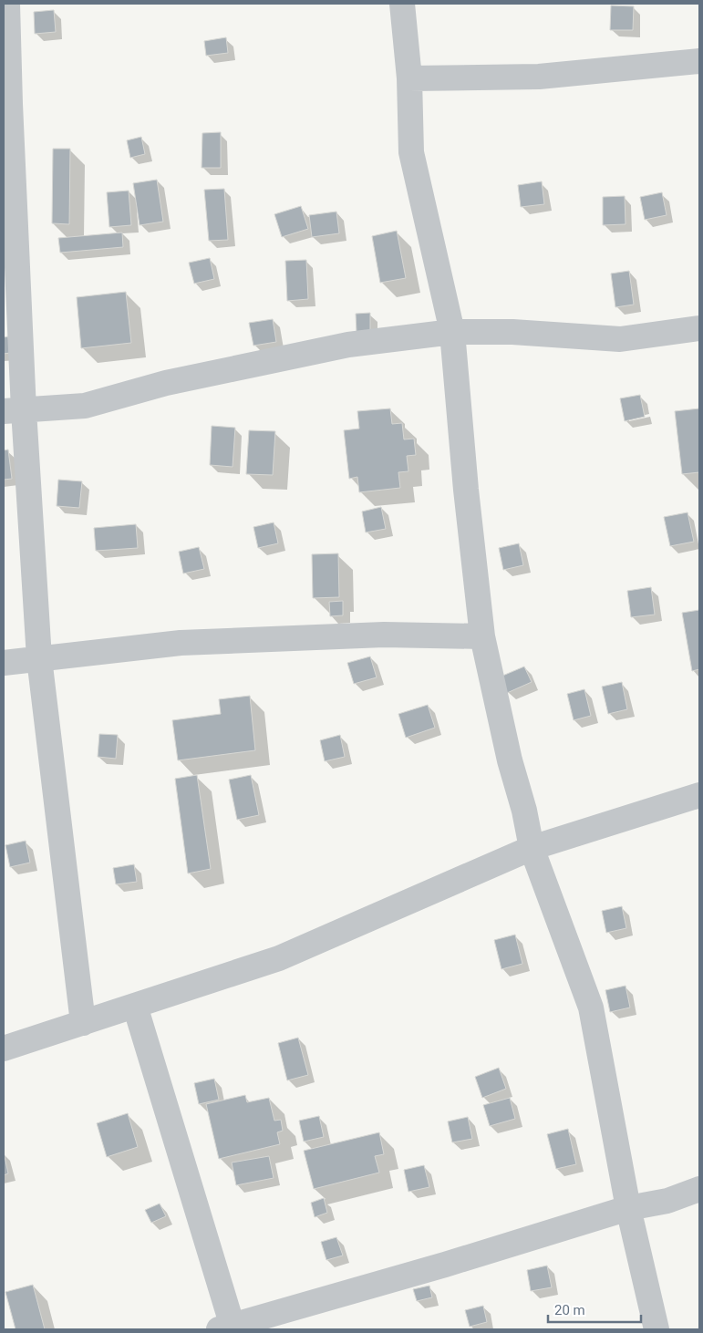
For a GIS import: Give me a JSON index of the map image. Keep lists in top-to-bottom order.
{
  "scale_bar": "20 m"
}
